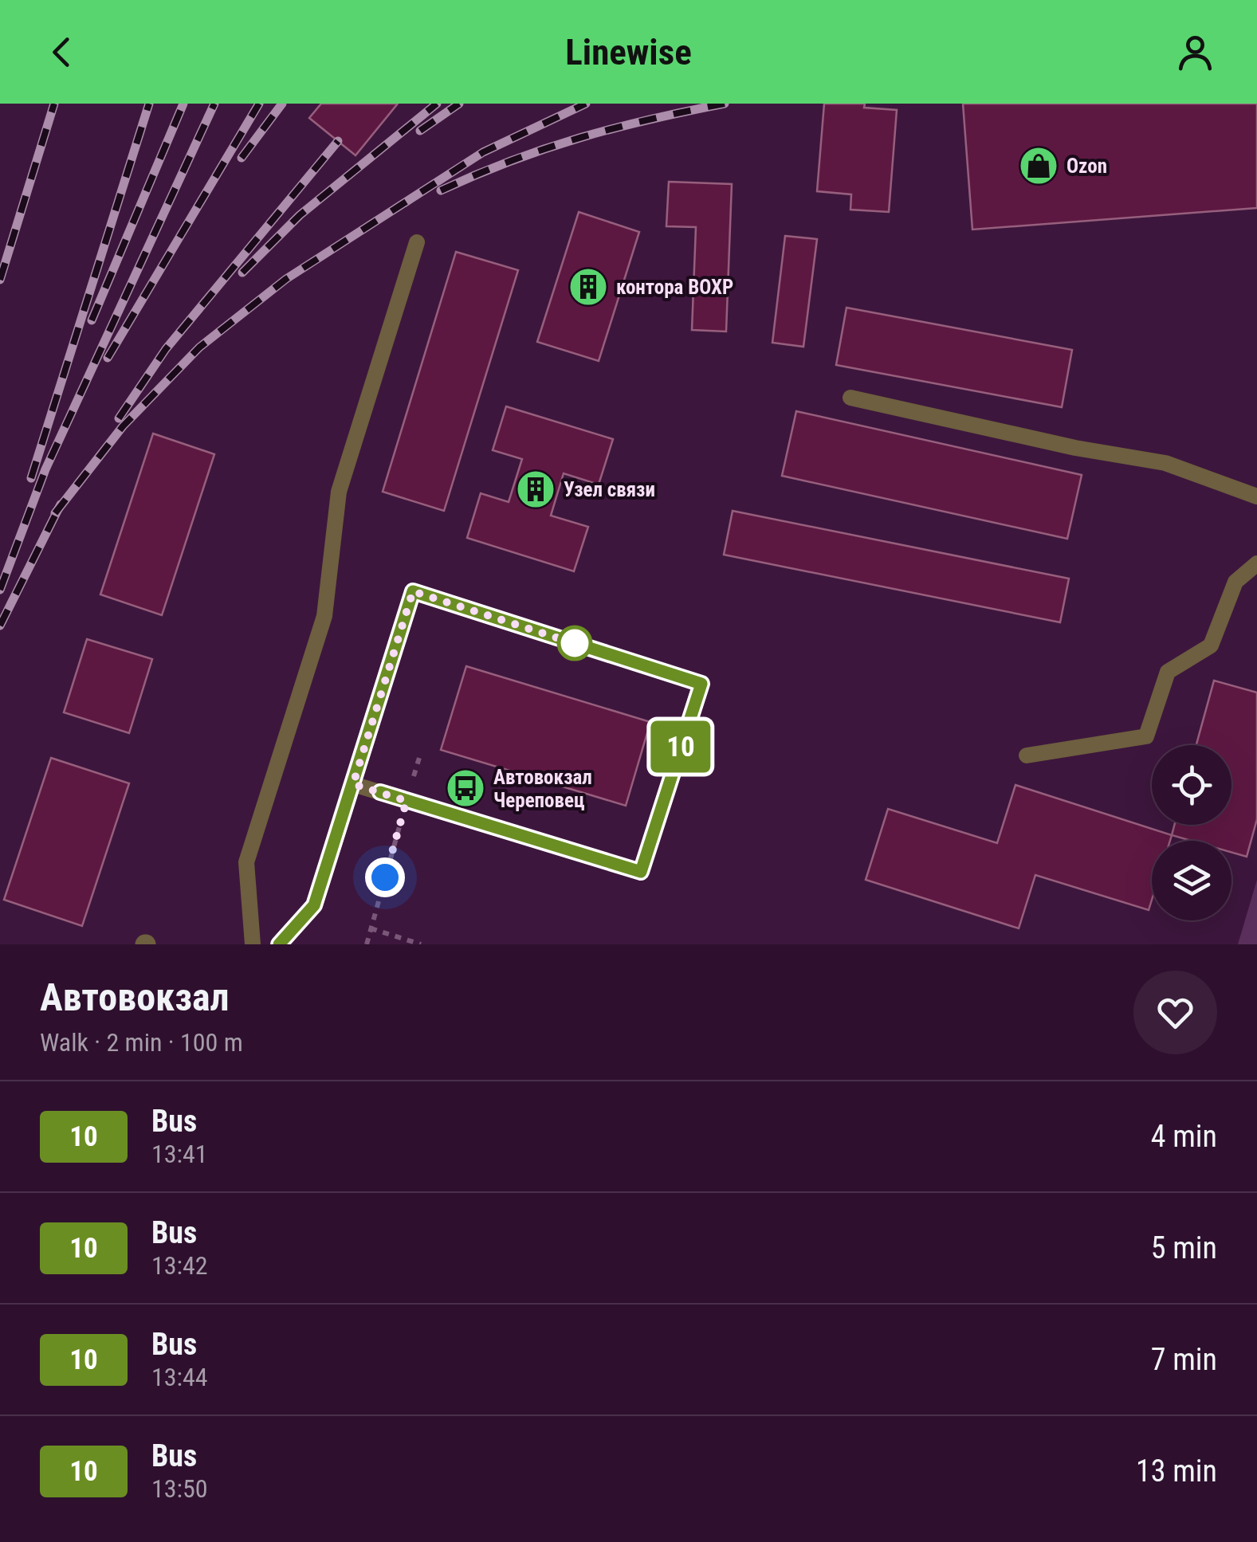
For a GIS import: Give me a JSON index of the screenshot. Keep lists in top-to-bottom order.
{
  "places": {
    "shop": ["Ozon"],
    "building": ["контора ВОХР", "Узел связи"],
    "bus stop": ["Автовокзал Череповец"]
  },
  "lines": ["bus line 10"],
  "page": {
    "header": "Linewise",
    "on_map": "10",
    "heading": ["Автовокзал", "Walk · 2 min · 100 m"],
    "list": [
      {
        "mark": "10",
        "name": "Bus",
        "note": "13:41",
        "value": "4 min"
      },
      {
        "mark": "10",
        "name": "Bus",
        "note": "13:42",
        "value": "5 min"
      },
      {
        "mark": "10",
        "name": "Bus",
        "note": "13:44",
        "value": "7 min"
      },
      {
        "mark": "10",
        "name": "Bus",
        "note": "13:50",
        "value": "13 min"
      }
    ]
  }
}
